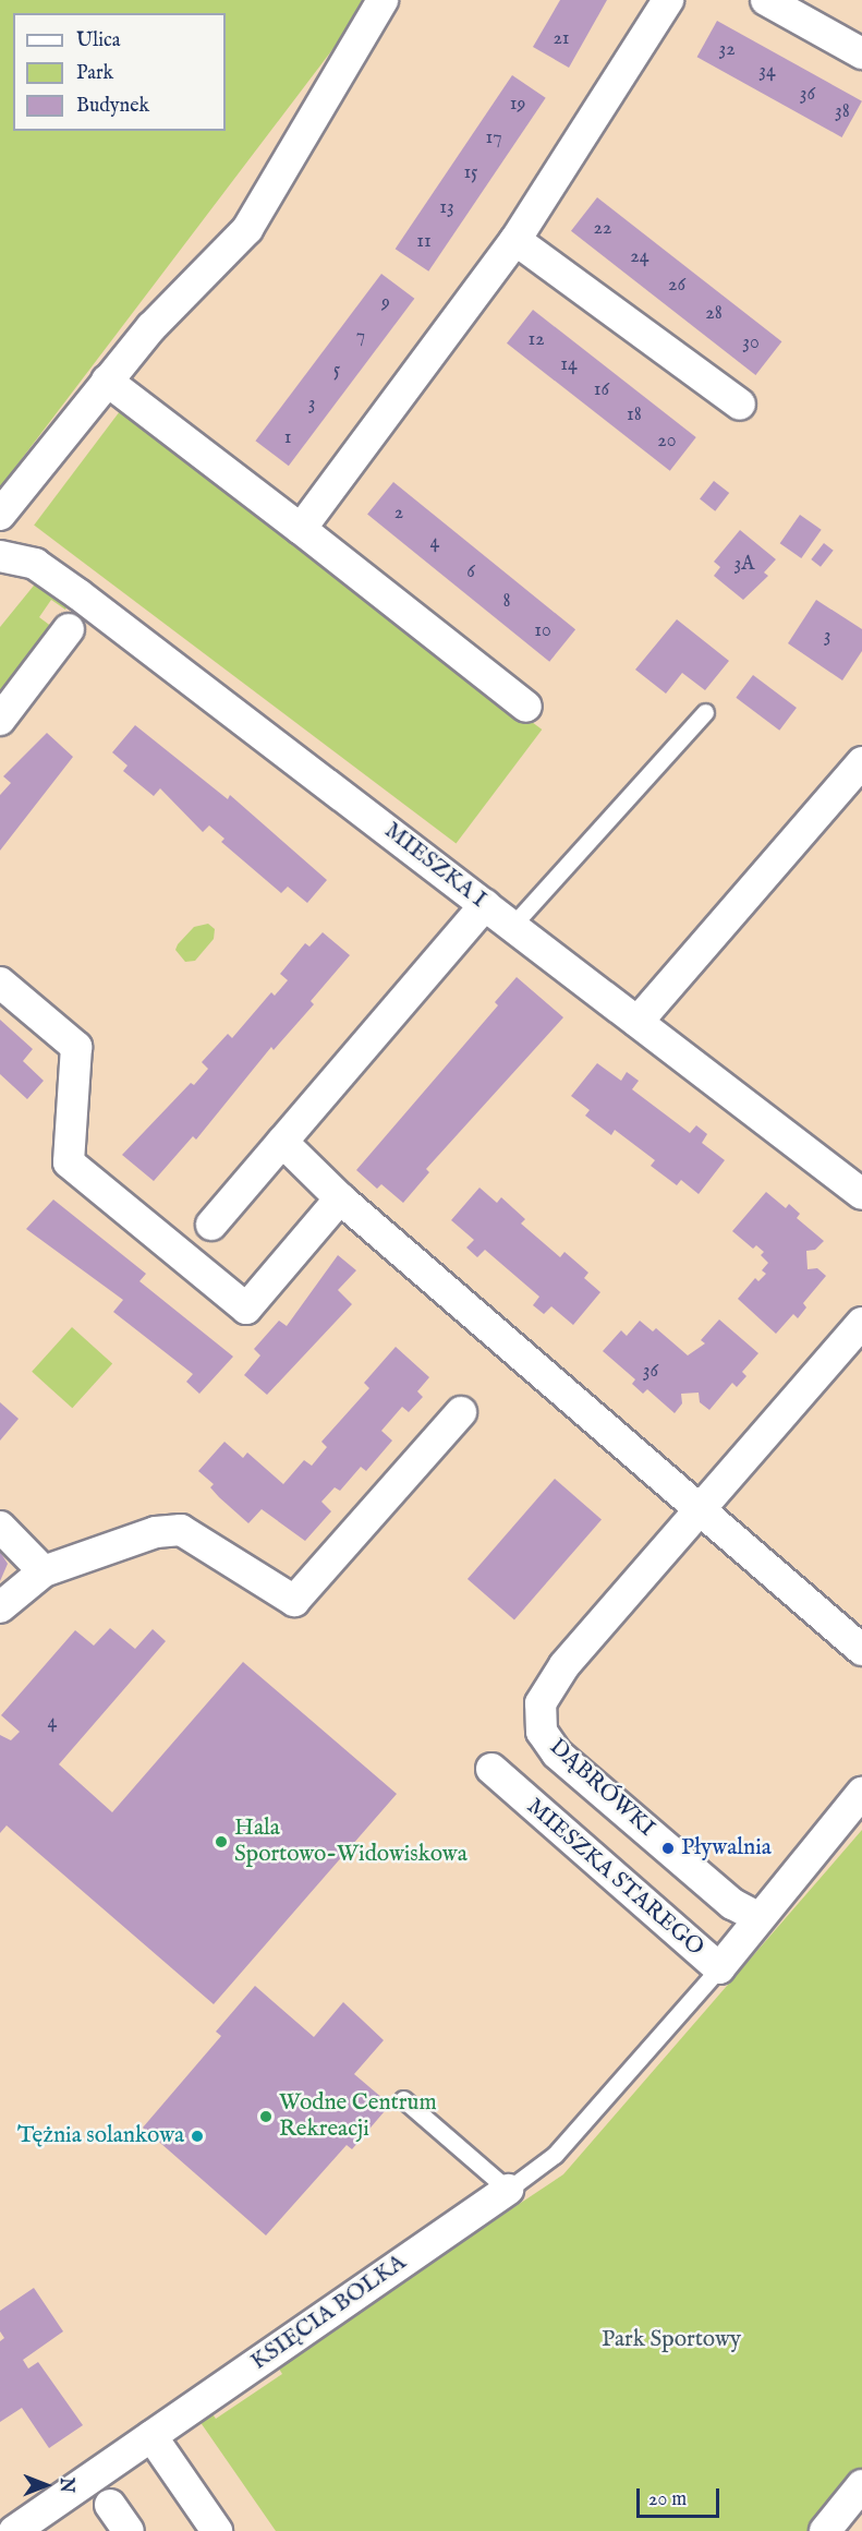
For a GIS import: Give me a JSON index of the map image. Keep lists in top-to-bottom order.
{
  "streets": {
    "street": [
      "MIESZKA I",
      "DĄBRÓWKI",
      "MIESZKA STAREGO",
      "KSIĘCIA BOLKA"
    ]
  },
  "crossings": [
    ["DĄBRÓWKI", "MIESZKA STAREGO"]
  ],
  "parks": ["Park Sportowy"],
  "places": [
    "Hala Sportowo-Widowiskowa",
    "Pływalnia",
    "Wodne Centrum Rekreacji",
    "Tężnia solankowa"
  ],
  "house_numbers": [
    "21",
    "32",
    "34",
    "36",
    "19",
    "38",
    "17",
    "15",
    "13",
    "22",
    "11",
    "24",
    "26",
    "9",
    "28",
    "7",
    "12",
    "30",
    "14",
    "5",
    "16",
    "3",
    "18",
    "1",
    "20",
    "2",
    "4",
    "3A",
    "6",
    "8",
    "10",
    "3",
    "36",
    "4"
  ],
  "legend": ["Ulica", "Park", "Budynek"],
  "scale_bar": "20 m",
  "north": "right"
}
